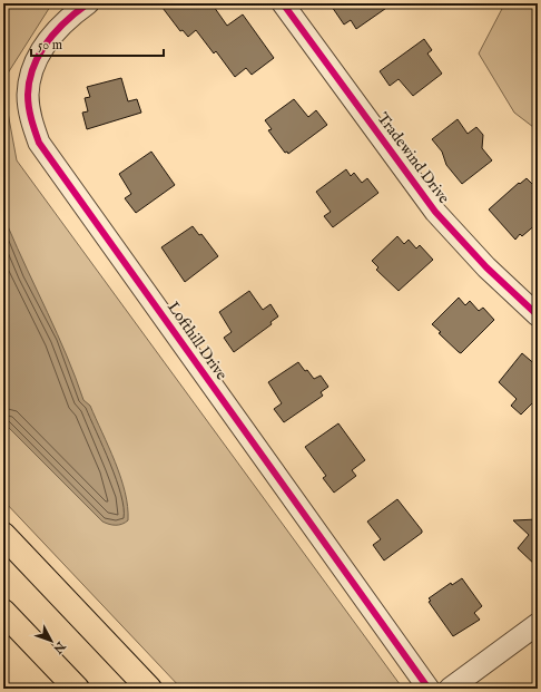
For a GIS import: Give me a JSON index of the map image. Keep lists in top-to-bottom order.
{
  "streets": {
    "street": ["Tradewind Drive", "Lofthill Drive"]
  },
  "scale_bar": "50 m",
  "north": "bottom right"
}
